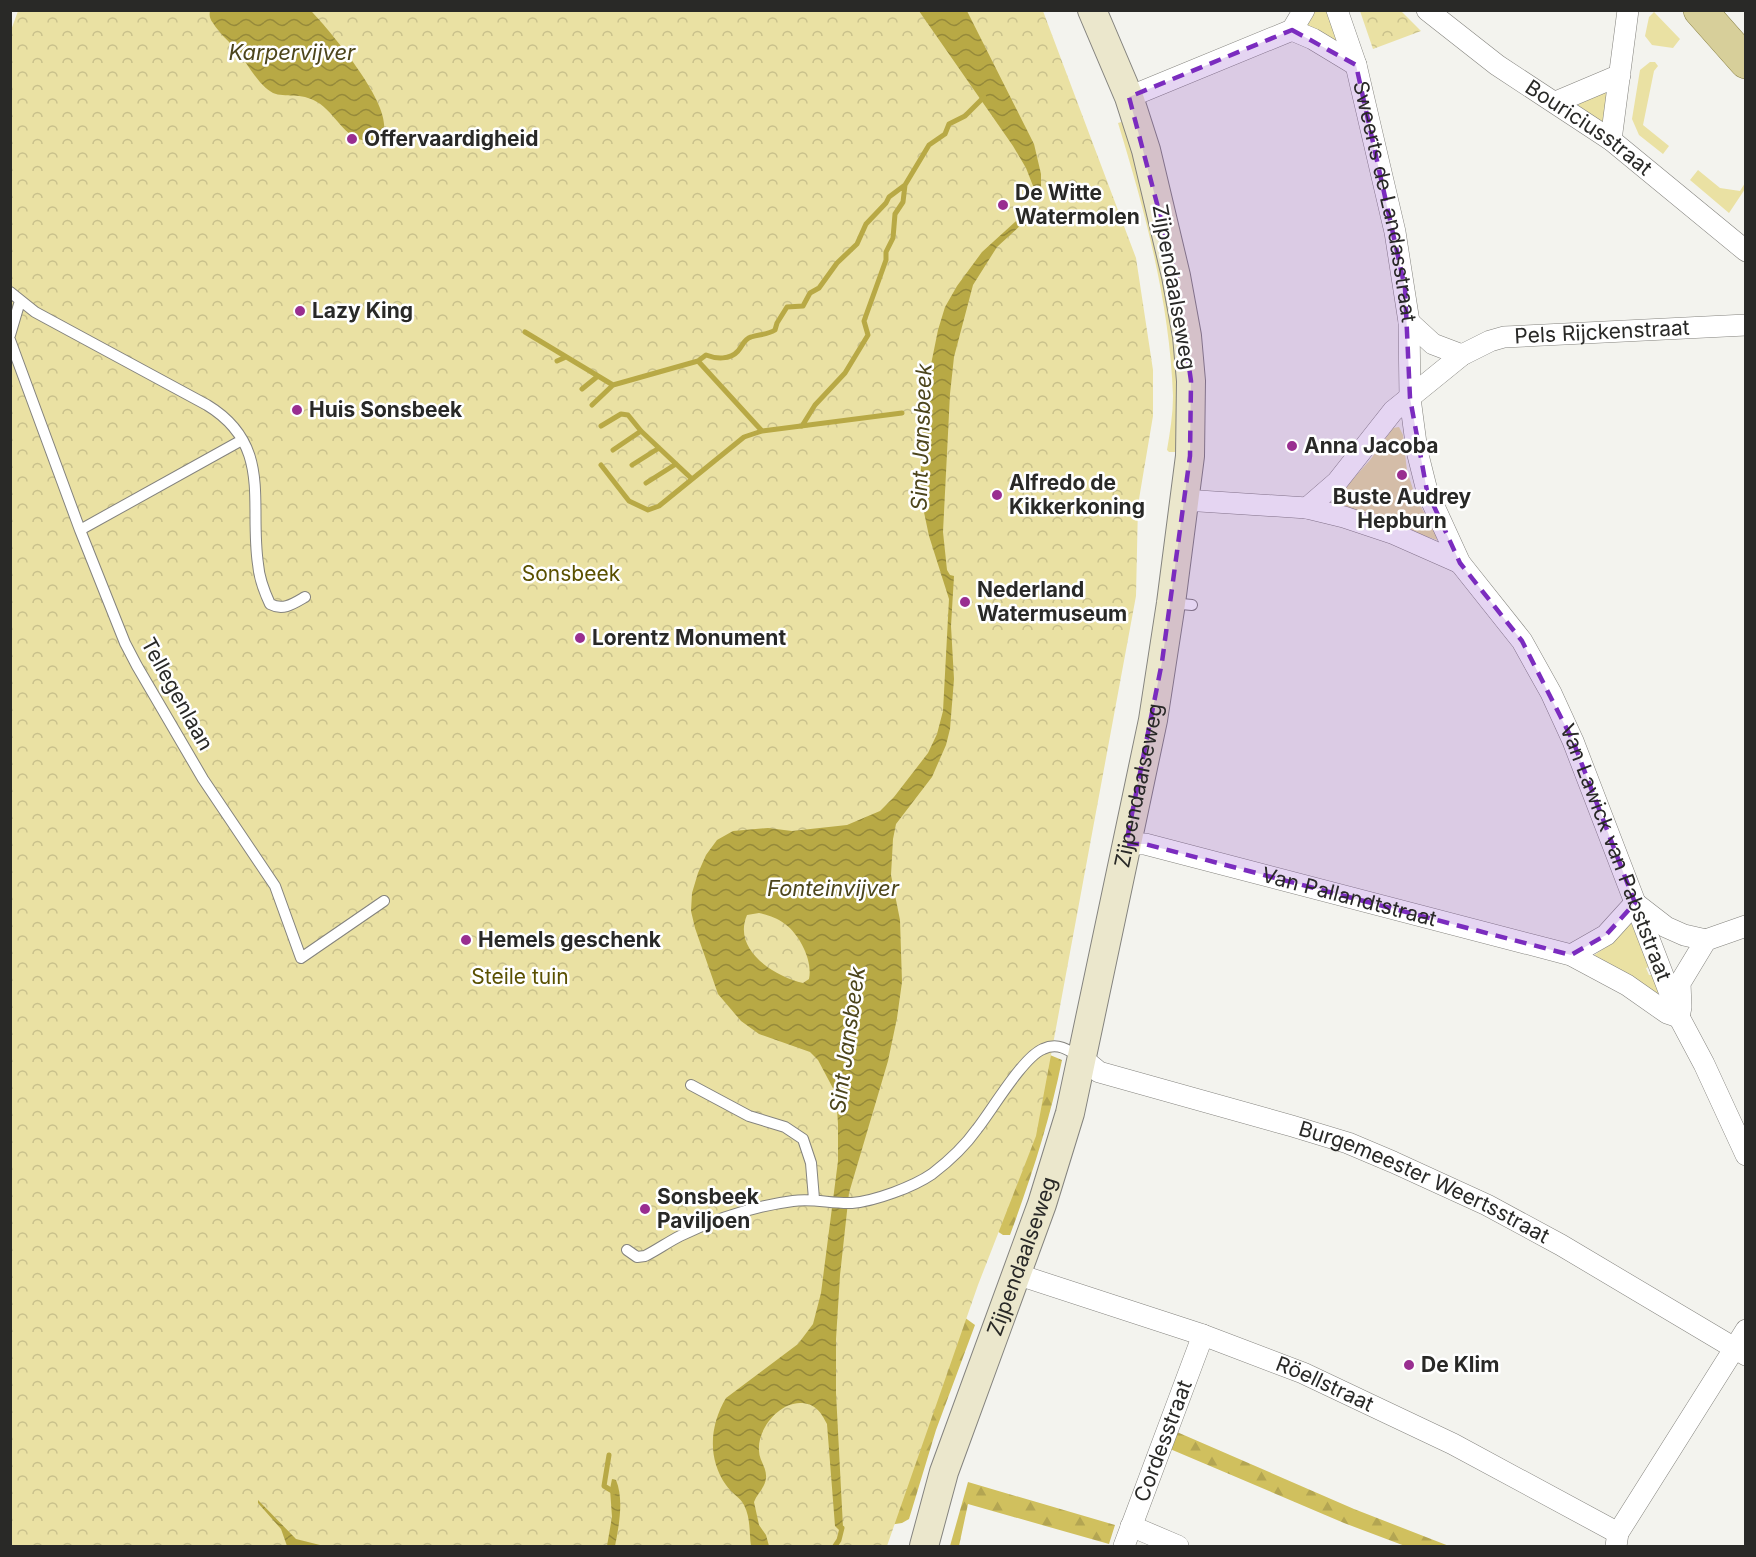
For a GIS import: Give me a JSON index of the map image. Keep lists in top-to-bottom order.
{
  "streets": {
    "main road": ["Zijpendaalseweg"],
    "street": [
      "Bouriciusstraat",
      "Sweerts de Landasstraat",
      "Pels Rijckenstraat",
      "Van Lawick van Pabststraat",
      "Van Pallandtstraat",
      "Burgemeester Weertsstraat",
      "Röellstraat",
      "Cordesstraat"
    ],
    "lane": ["Tellegenlaan"]
  },
  "crossings": [
    ["Sweerts de Landasstraat", "Pels Rijckenstraat"],
    ["Sweerts de Landasstraat", "Van Lawick van Pabststraat"],
    ["Zijpendaalseweg", "Van Pallandtstraat"],
    ["Zijpendaalseweg", "Burgemeester Weertsstraat"],
    ["Zijpendaalseweg", "Röellstraat"],
    ["Van Lawick van Pabststraat", "Van Pallandtstraat"],
    ["Röellstraat", "Cordesstraat"]
  ],
  "water": ["Karpervijver", "Sint Jansbeek", "Fonteinvijver"],
  "parks": ["Sonsbeek", "Steile tuin"],
  "places": [
    "Offervaardigheid",
    "De Witte Watermolen",
    "Lazy King",
    "Huis Sonsbeek",
    "Anna Jacoba",
    "Buste Audrey Hepburn",
    "Alfredo de Kikkerkoning",
    "Nederland Watermuseum",
    "Lorentz Monument",
    "Hemels geschenk",
    "Sonsbeek Paviljoen",
    "De Klim"
  ]
}
